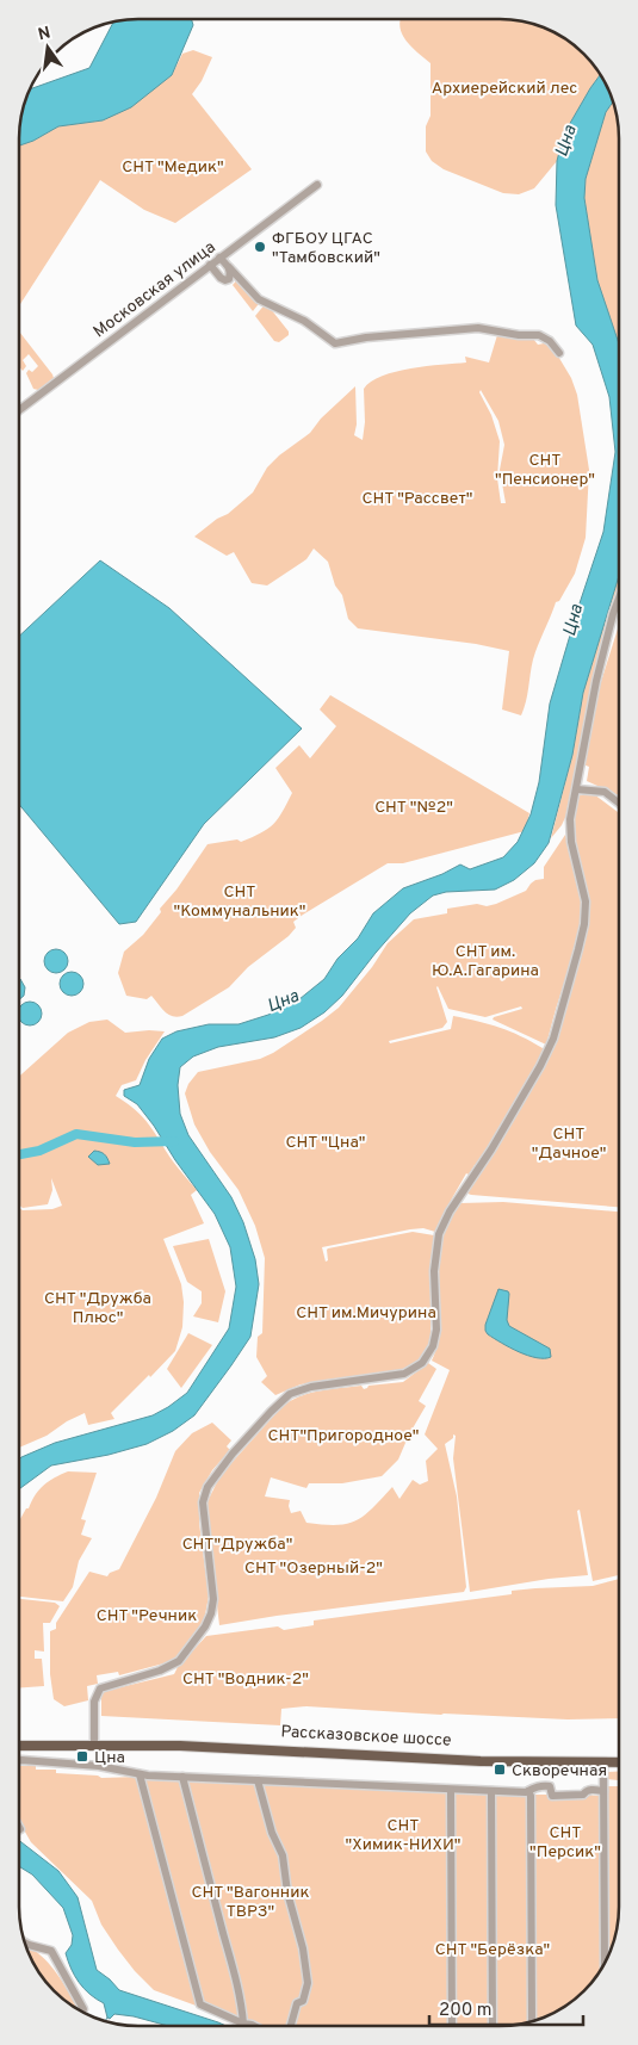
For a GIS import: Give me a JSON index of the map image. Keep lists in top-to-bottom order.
{
  "streets": {
    "main road": ["Рассказовское шоссе"],
    "street": ["Московская улица"]
  },
  "water": ["Цна"],
  "parks": [
    "Архиерейский лес",
    "СНТ \"Медик\"",
    "СНТ \"Пенсионер\"",
    "СНТ \"Рассвет\"",
    "СНТ \"№2\"",
    "СНТ \"Коммунальник\"",
    "СНТ им. Ю.А.Гагарина",
    "СНТ \"Дачное\"",
    "СНТ \"Цна\"",
    "СНТ \"Дружба Плюс\"",
    "СНТ им.Мичурина",
    "СНТ\"Пригородное\"",
    "СНТ\"Дружба\"",
    "СНТ \"Озерный-2\"",
    "СНТ \"Речник",
    "СНТ \"Водник-2\"",
    "СНТ \"Химик-НИХИ\"",
    "СНТ \"Персик\"",
    "СНТ \"Вагонник ТВРЗ\"",
    "СНТ \"Берёзка\""
  ],
  "places": {
    "other": ["ФГБОУ ЦГАС \"Тамбовский\""],
    "transit": ["Цна", "Скворечная"]
  },
  "scale_bar": "200 m",
  "north": "top"
}
